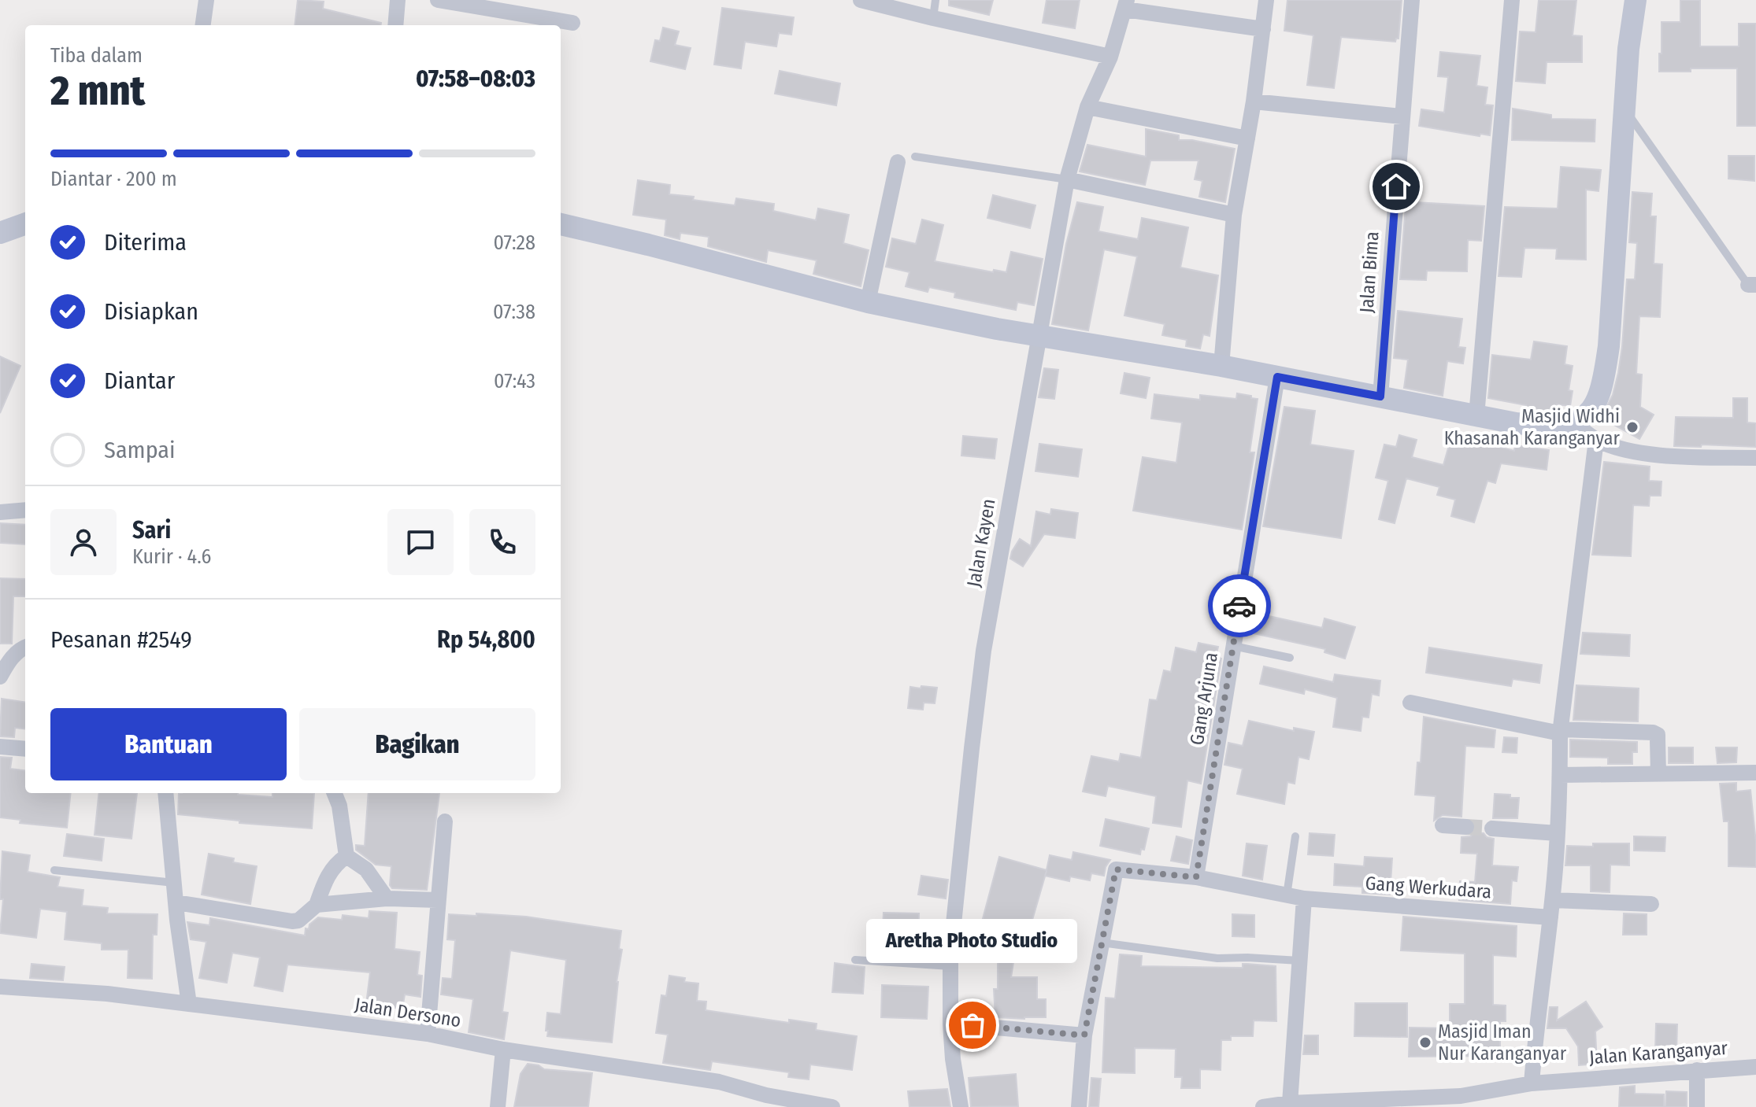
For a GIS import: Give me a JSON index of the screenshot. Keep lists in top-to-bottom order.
{
  "streets": {
    "street": [
      "Jalan Bima",
      "Jalan Kayen",
      "Gang Arjuna",
      "Gang Werkudara",
      "Jalan Dersono",
      "Jalan Karanganyar"
    ]
  },
  "places": ["Masjid Widhi Khasanah Karanganyar", "Aretha Photo Studio", "Masjid Iman Nur Karanganyar"],
  "page": {
    "heading": ["2 mnt", "Tiba dalam", "07:58–08:03"],
    "panel": [
      "Sari",
      "Kurir · 4.6",
      "Pesanan #2549",
      "Rp 54,800"
    ],
    "bar": "Diantar · 200 m",
    "list": [
      ["Diterima", "07:28"],
      ["Disiapkan", "07:38"],
      ["Diantar", "07:43"],
      "Sampai"
    ],
    "buttons": ["Bantuan", "Bagikan"],
    "bubble": "Aretha Photo Studio"
  }
}
